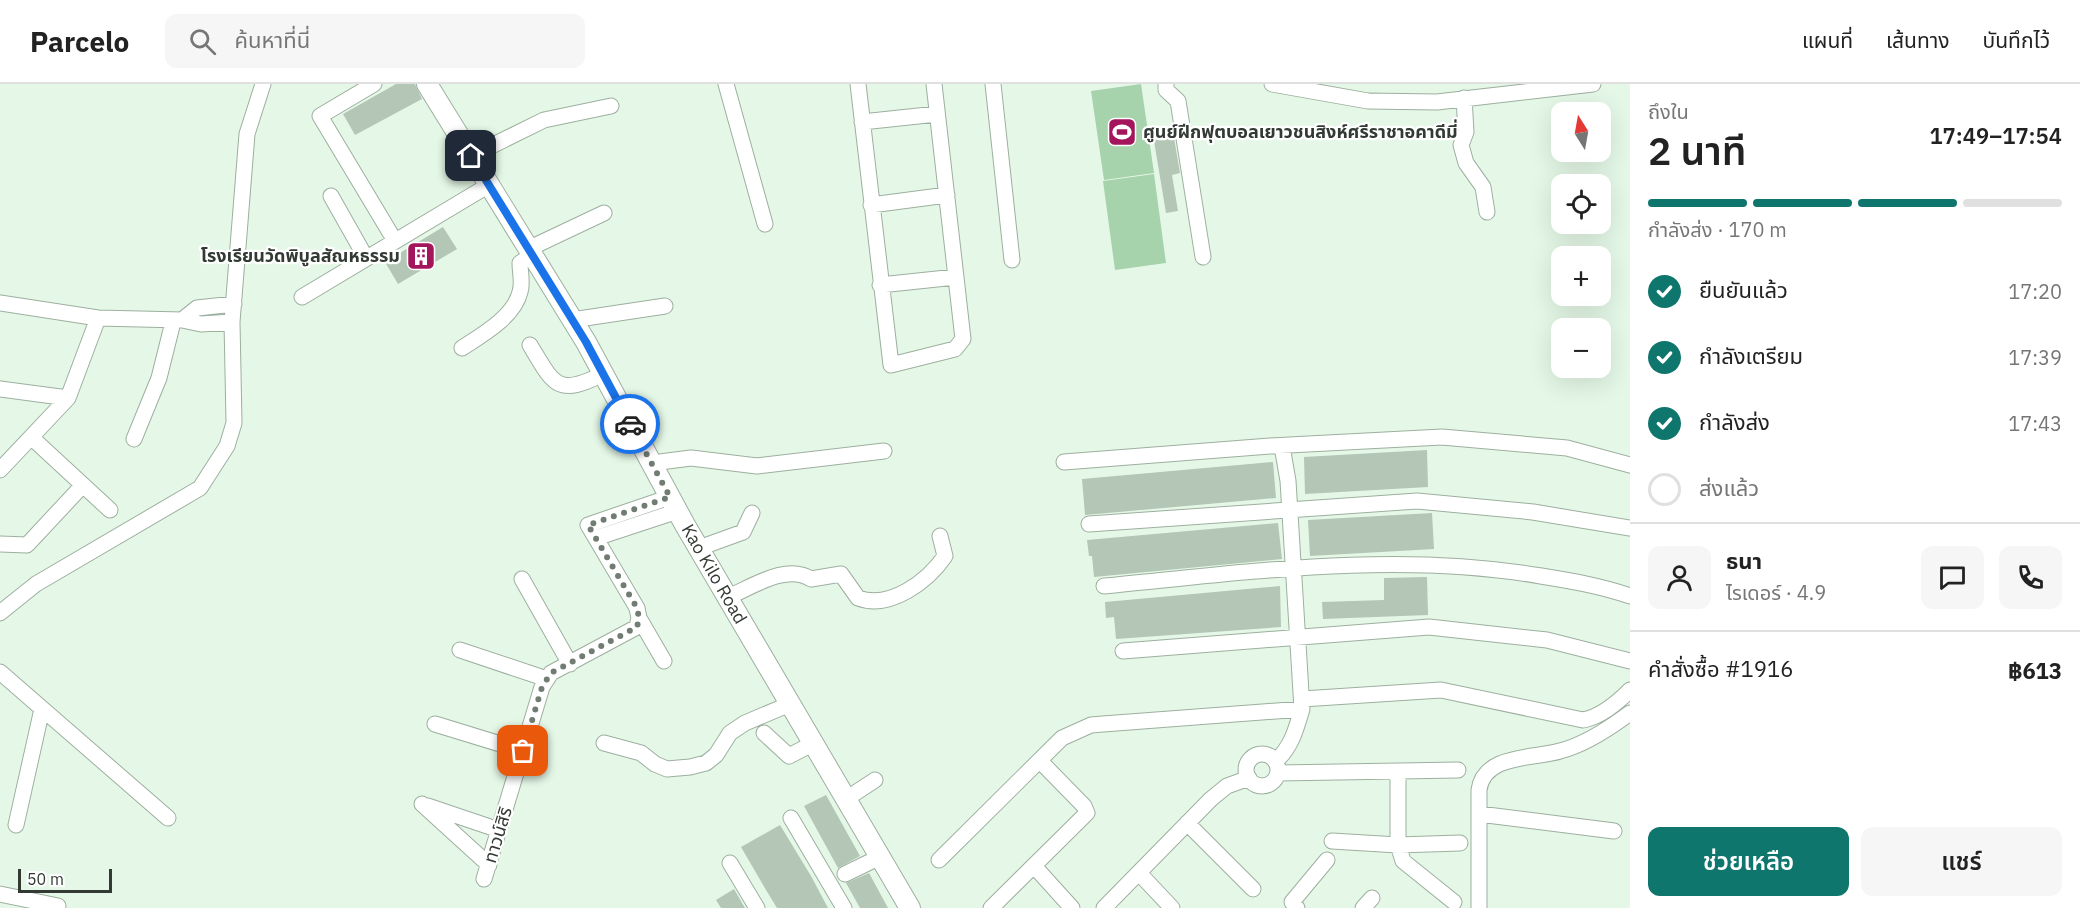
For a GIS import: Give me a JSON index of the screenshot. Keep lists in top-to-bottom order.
{
  "streets": {
    "main road": ["Kao Kilo Road"],
    "street": ["ทาวน์สิริ"]
  },
  "places": {
    "sports": ["ศูนย์ฝีกฟุตบอลเยาวชนสิงห์ศรีราชาอคาดีมี่"],
    "building": ["โรงเรียนวัดพิบูลสัณหธรรม"]
  },
  "scale_bar": "50 m",
  "north": "top",
  "page": {
    "header": "Parcelo",
    "search": "ค้นหาที่นี่",
    "nav": ["แผนที่", "เส้นทาง", "บันทึกไว้"],
    "heading": ["2 นาที", "ถึงใน", "17:49–17:54"],
    "panel": [
      "ธนา",
      "ไรเดอร์ · 4.9",
      "คำสั่งซื้อ #1916",
      "฿613"
    ],
    "map_buttons": ["+", "−"],
    "bar": "กำลังส่ง · 170 m",
    "list": [
      ["ยืนยันแล้ว", "17:20"],
      ["กำลังเตรียม", "17:39"],
      ["กำลังส่ง", "17:43"],
      "ส่งแล้ว"
    ],
    "buttons": ["ช่วยเหลือ", "แชร์"],
    "scale": "50 m"
  }
}
